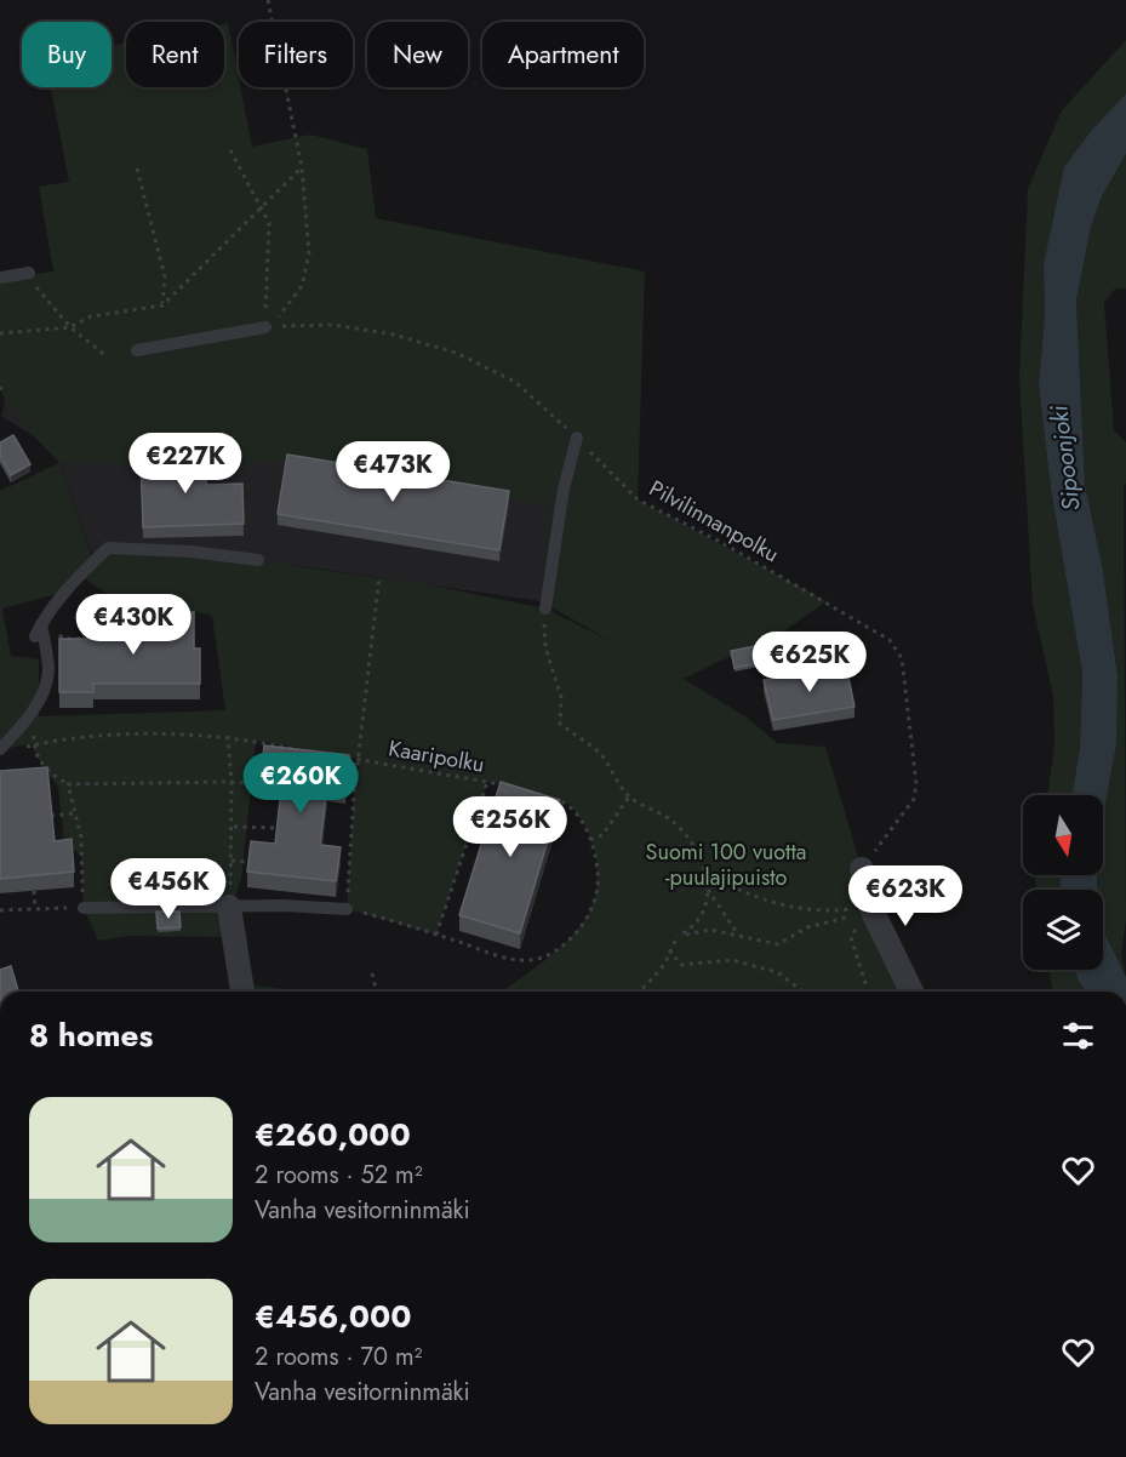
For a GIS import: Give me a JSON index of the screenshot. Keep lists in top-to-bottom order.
{
  "streets": {
    "path": ["Pilvilinnanpolku", "Kaaripolku"]
  },
  "water": ["Sipoonjoki"],
  "parks": ["Suomi 100 vuotta -puulajipuisto"],
  "north": "bottom",
  "page": {
    "chip": [
      "Buy",
      "Rent",
      "Filters",
      "New",
      "Apartment"
    ],
    "price": [
      "€227K",
      "€473K",
      "€430K",
      "€625K",
      "€260K",
      "€256K",
      "€456K",
      "€623K"
    ],
    "heading": "8 homes",
    "list": [
      {
        "name": "€260,000",
        "note": "2 rooms · 52 m² · Vanha vesitorninmäki"
      },
      {
        "name": "€456,000",
        "note": "2 rooms · 70 m² · Vanha vesitorninmäki"
      }
    ]
  }
}
